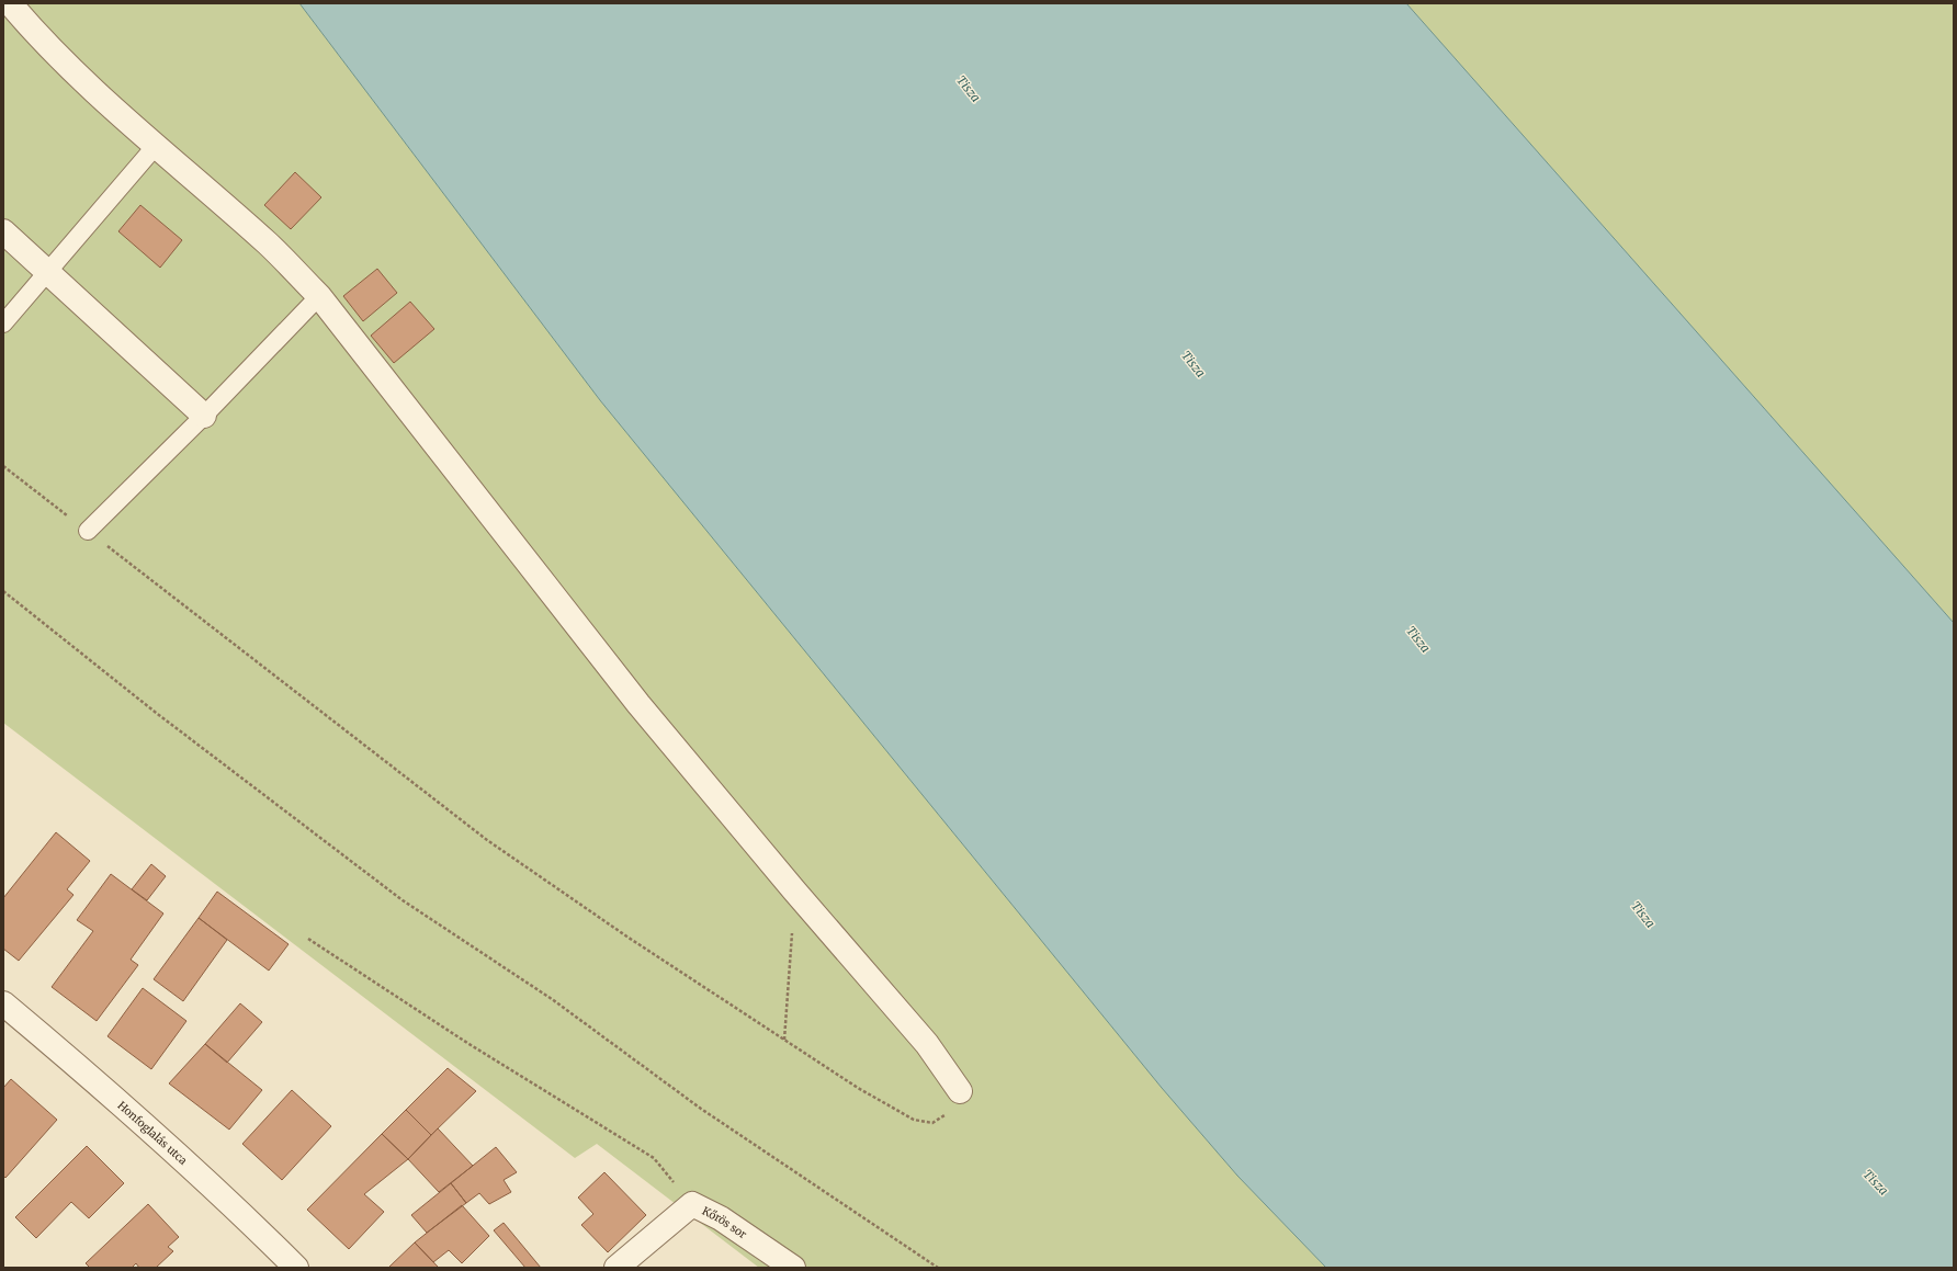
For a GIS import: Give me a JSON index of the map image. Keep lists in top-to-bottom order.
{
  "streets": {
    "street": ["Honfoglalás utca", "Kőrös sor"]
  },
  "water": ["Tisza"]
}
